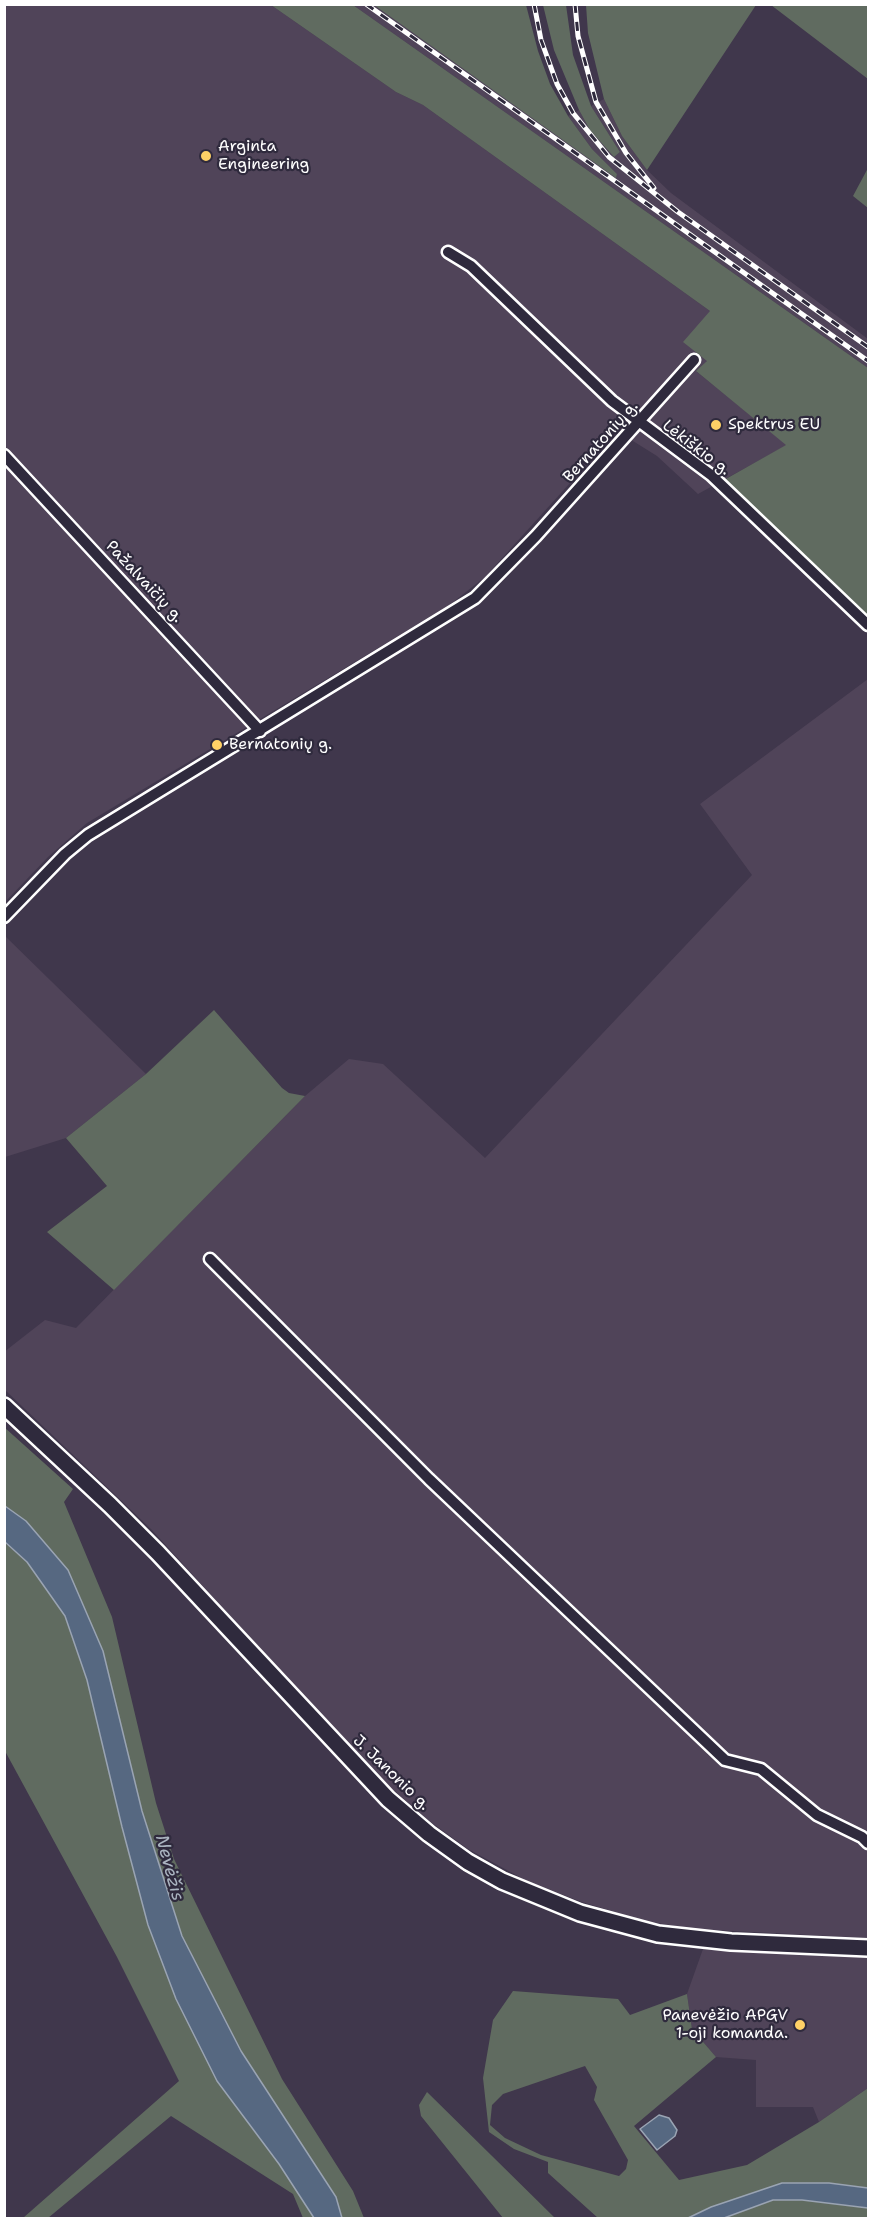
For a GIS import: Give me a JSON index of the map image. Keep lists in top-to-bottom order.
{
  "streets": {
    "street": [
      "Bernatonių g.",
      "Lėkiškio g.",
      "Pažalvaičių g.",
      "J. Janonio g."
    ]
  },
  "crossings": [
    ["Bernatonių g.", "Lėkiškio g."],
    ["Bernatonių g.", "Pažalvaičių g."]
  ],
  "water": ["Nevėžis"],
  "places": [
    "Arginta Engineering",
    "Spektrus EU",
    "Bernatonių g.",
    "Panevėžio APGV 1-oji komanda."
  ]
}
